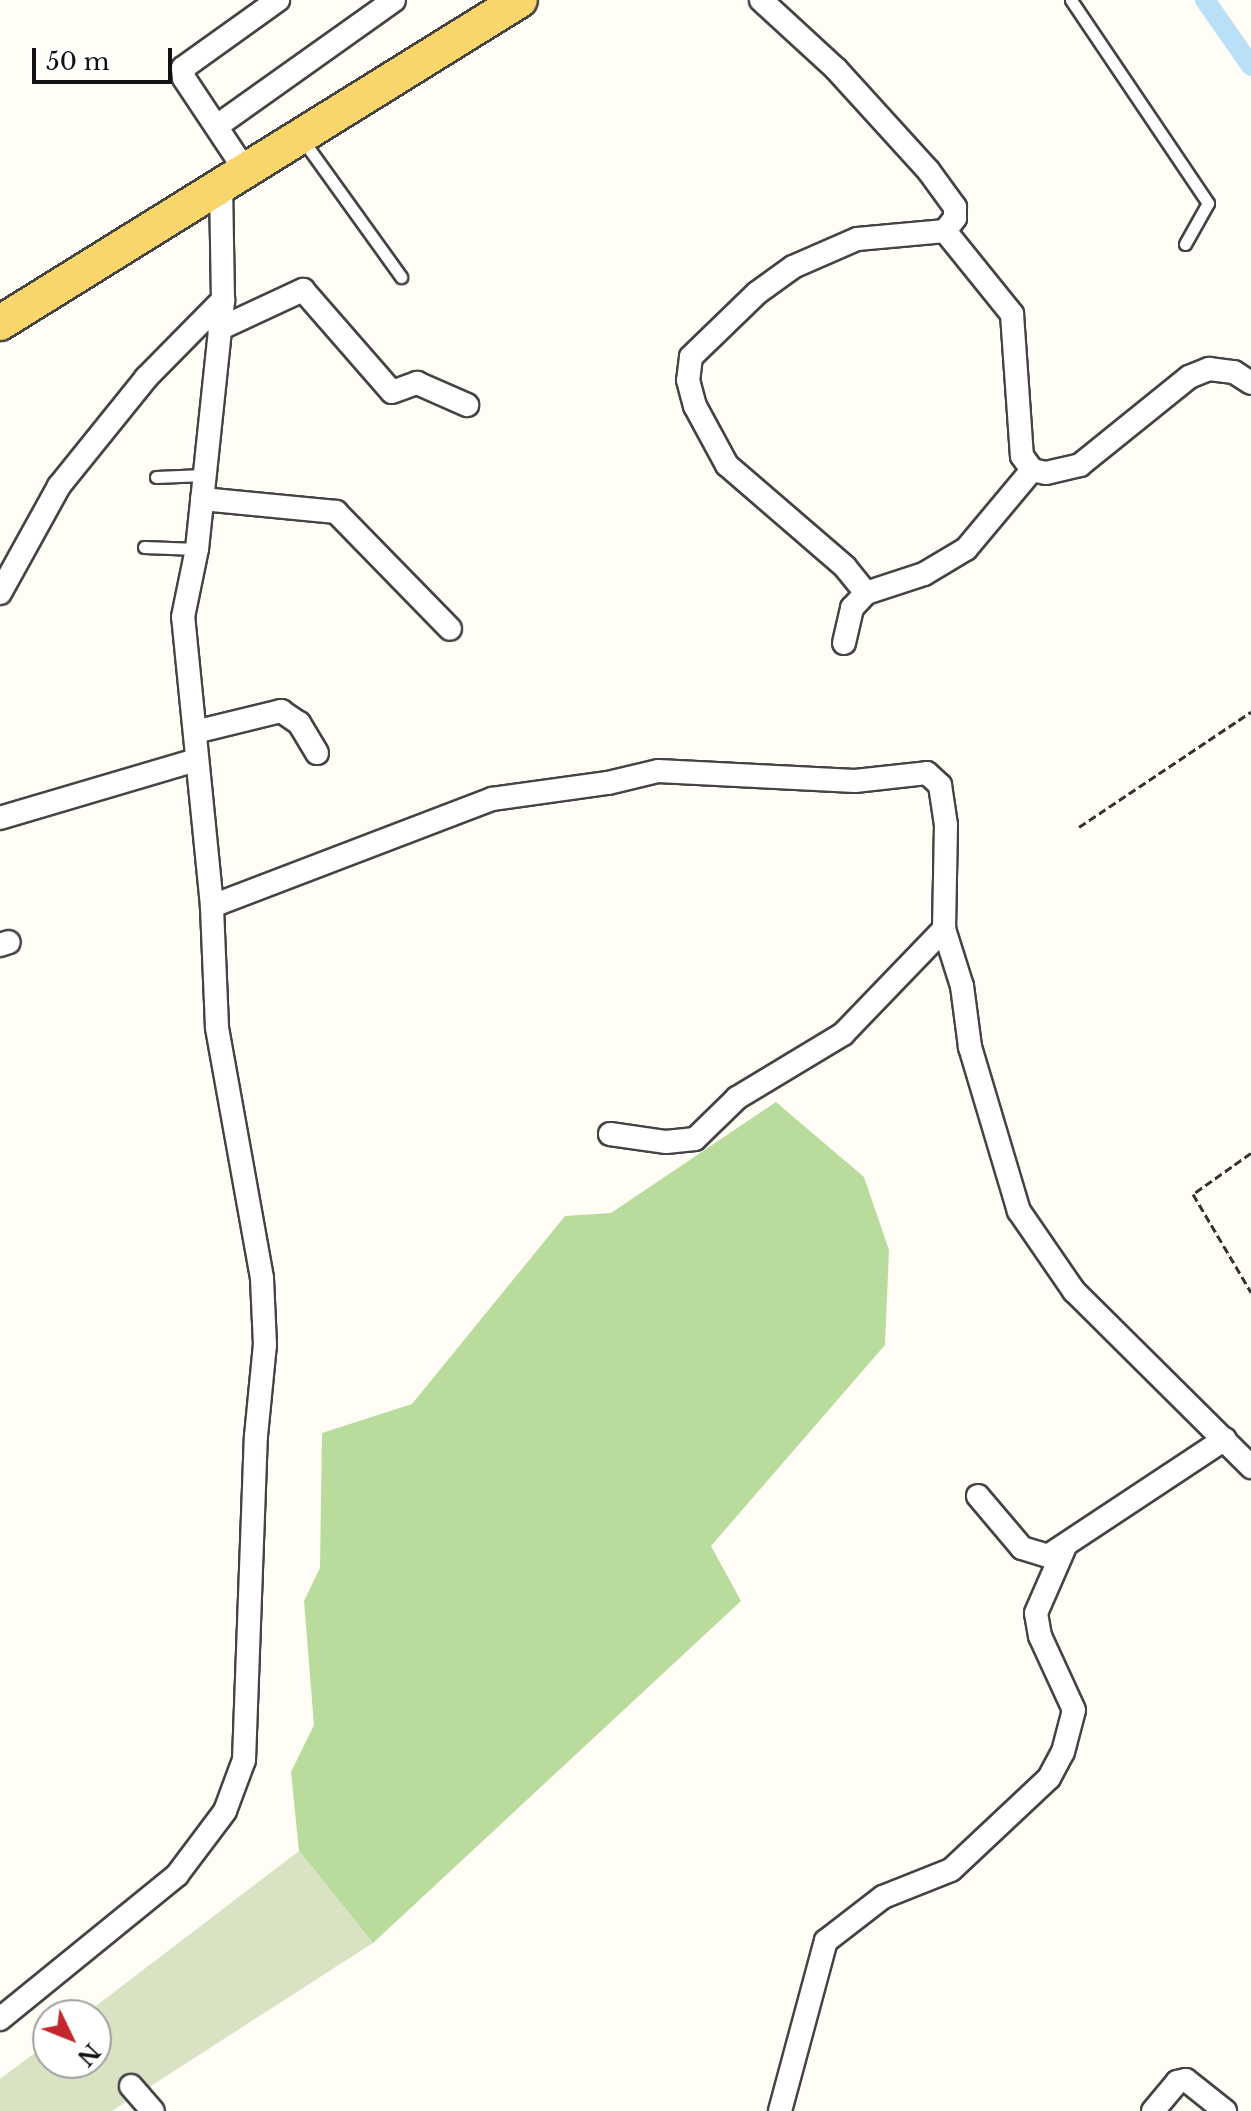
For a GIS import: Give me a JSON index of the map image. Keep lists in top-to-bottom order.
{
  "scale_bar": "50 m",
  "north": "bottom right"
}
